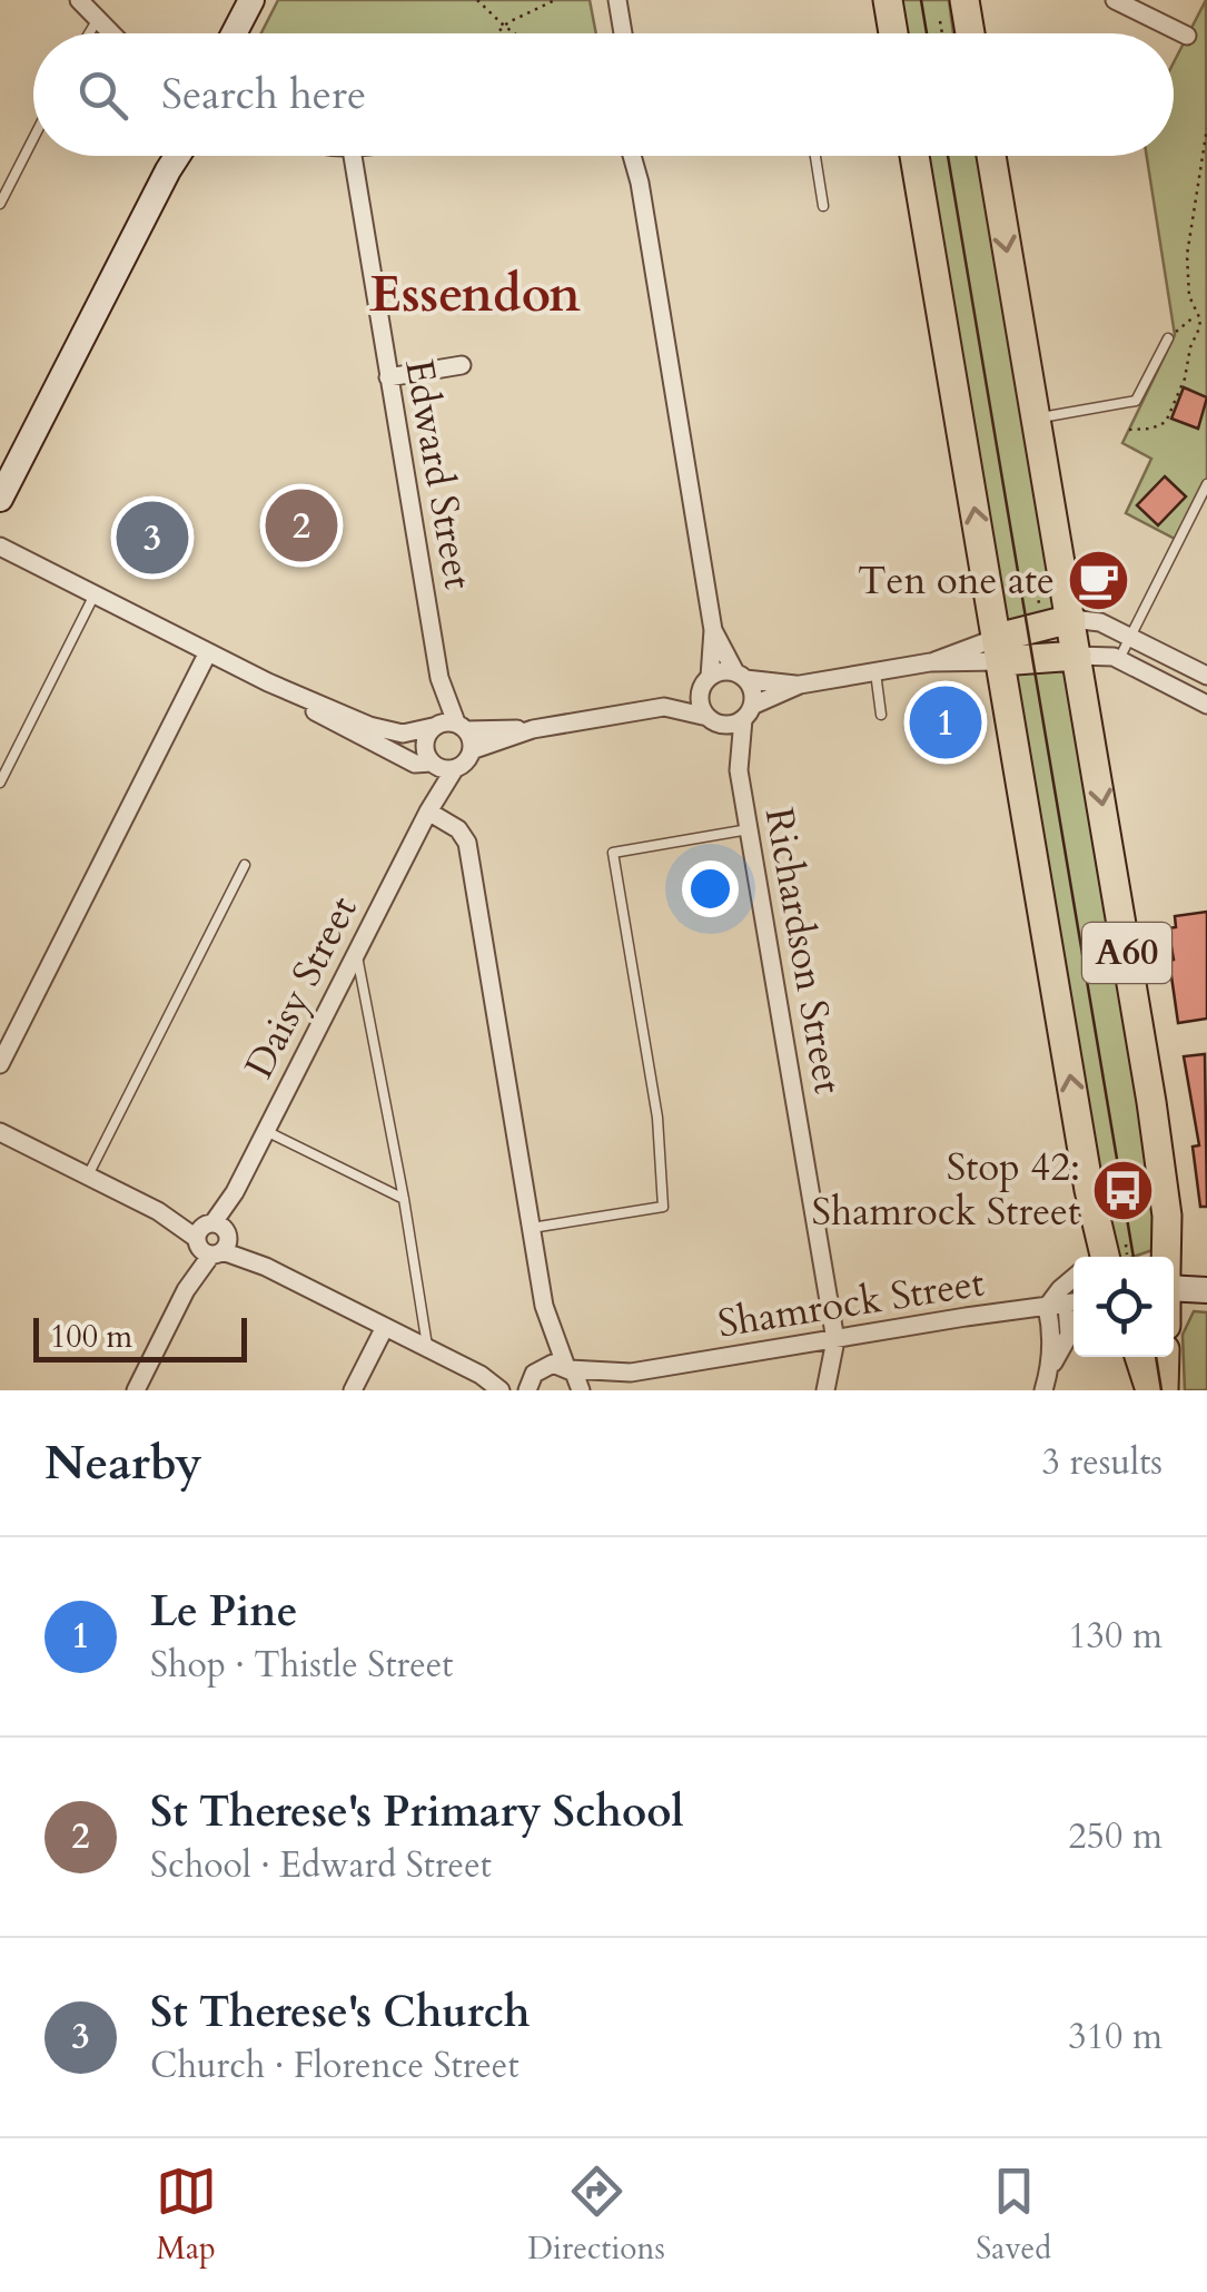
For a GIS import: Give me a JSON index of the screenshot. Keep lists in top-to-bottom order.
{
  "streets": {
    "main road": ["A60"],
    "street": [
      "Edward Street",
      "Richardson Street",
      "Daisy Street",
      "Shamrock Street"
    ]
  },
  "crossings": [
    ["Edward Street", "Daisy Street"],
    ["Richardson Street", "Shamrock Street"]
  ],
  "districts": ["Essendon"],
  "places": {
    "cafe": ["Ten one ate"],
    "bus stop": ["Stop 42: Shamrock Street"]
  },
  "scale_bar": "100 m",
  "page": {
    "search": "Search here",
    "pins": ["2", "3", "1"],
    "scale": "100 m",
    "heading": ["Nearby", "3 results"],
    "list": [
      {
        "mark": "1",
        "name": "Le Pine",
        "note": "Shop · Thistle Street",
        "value": "130 m"
      },
      {
        "mark": "2",
        "name": "St Therese's Primary School",
        "note": "School · Edward Street",
        "value": "250 m"
      },
      {
        "mark": "3",
        "name": "St Therese's Church",
        "note": "Church · Florence Street",
        "value": "310 m"
      }
    ],
    "nav": ["Map", "Directions", "Saved"]
  }
}
